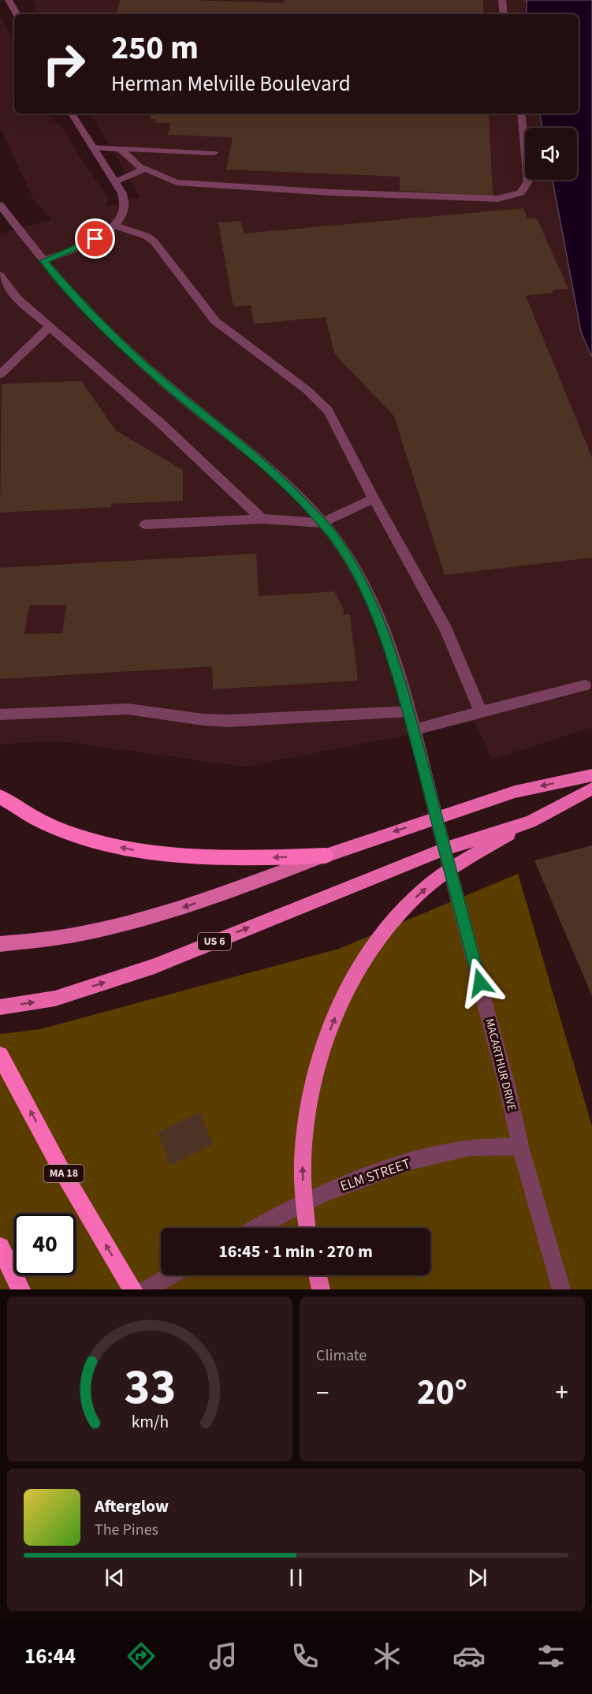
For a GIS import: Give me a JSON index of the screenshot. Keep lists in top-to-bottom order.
{
  "streets": {
    "highway": ["US 6", "MA 18"],
    "street": ["MACARTHUR DRIVE", "ELM STREET"]
  },
  "crossings": [
    ["MACARTHUR DRIVE", "ELM STREET"]
  ],
  "page": {
    "turn": ["250 m", "Herman Melville Boulevard"],
    "limit": "40",
    "trip": "16:45 · 1 min · 270 m",
    "tile": "Climate",
    "heat": ["−", "20°", "+"],
    "song": ["Afterglow", "The Pines"],
    "tabs": "16:44",
    "gauge": ["33", "km/h"]
  }
}
